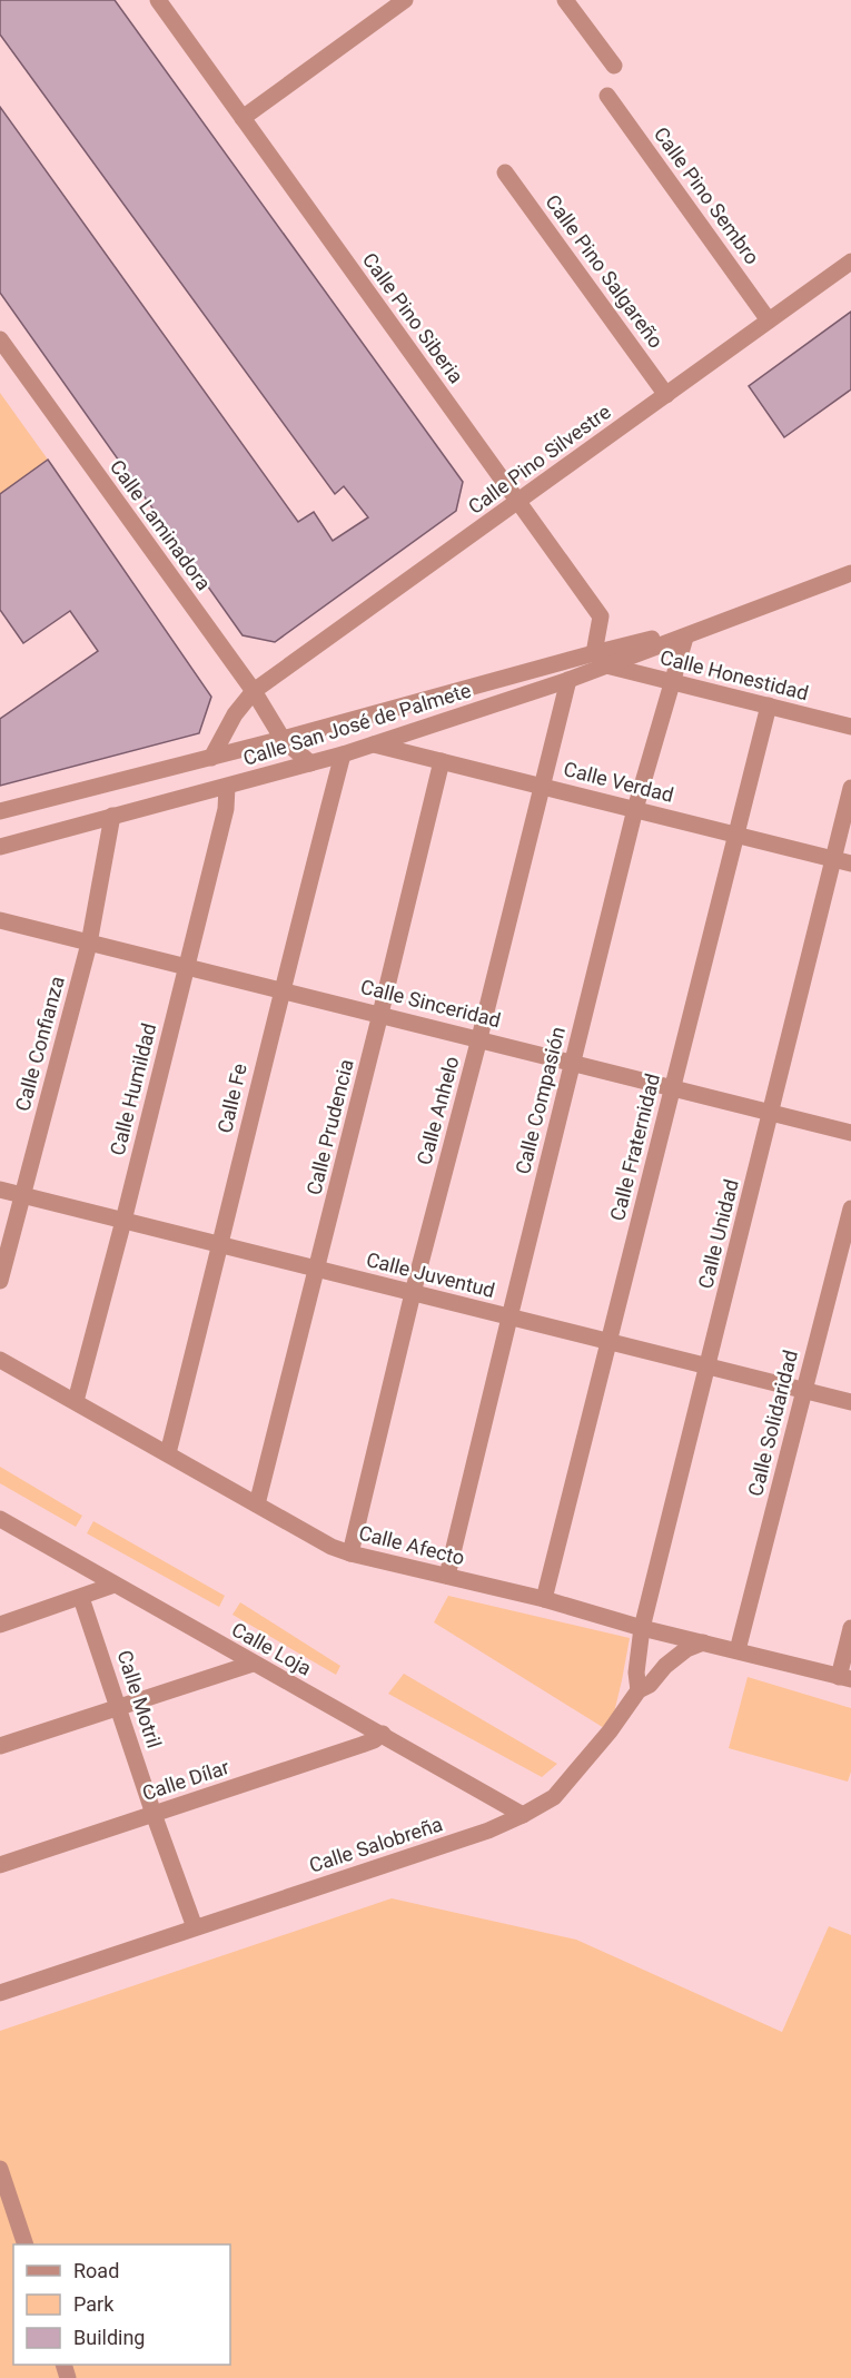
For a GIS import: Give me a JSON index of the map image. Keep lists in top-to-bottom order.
{
  "streets": {
    "street": [
      "Calle Pino Sembro",
      "Calle Pino Salgareño",
      "Calle Pino Siberia",
      "Calle Pino Silvestre",
      "Calle Laminadora",
      "Calle Honestidad",
      "Calle San José de Palmete",
      "Calle Verdad",
      "Calle Sinceridad",
      "Calle Confianza",
      "Calle Humildad",
      "Calle Fe",
      "Calle Compasión",
      "Calle Anhelo",
      "Calle Prudencia",
      "Calle Fraternidad",
      "Calle Unidad",
      "Calle Juventud",
      "Calle Solidaridad",
      "Calle Afecto",
      "Calle Loja",
      "Calle Motril",
      "Calle Dílar",
      "Calle Salobreña"
    ]
  },
  "crossings": [
    ["Calle Pino Sembro", "Calle Pino Silvestre"],
    ["Calle Pino Salgareño", "Calle Pino Silvestre"],
    ["Calle Pino Siberia", "Calle Pino Silvestre"],
    ["Calle Pino Siberia", "Calle San José de Palmete"],
    ["Calle Pino Silvestre", "Calle Laminadora"],
    ["Calle Pino Silvestre", "Calle San José de Palmete"],
    ["Calle Laminadora", "Calle San José de Palmete"],
    ["Calle Honestidad", "Calle San José de Palmete"],
    ["Calle Honestidad", "Calle Compasión"],
    ["Calle Honestidad", "Calle Fraternidad"],
    ["Calle San José de Palmete", "Calle Verdad"],
    ["Calle San José de Palmete", "Calle Confianza"],
    ["Calle San José de Palmete", "Calle Humildad"],
    ["Calle San José de Palmete", "Calle Fe"],
    ["Calle San José de Palmete", "Calle Compasión"],
    ["Calle San José de Palmete", "Calle Anhelo"],
    ["Calle Verdad", "Calle Compasión"],
    ["Calle Verdad", "Calle Anhelo"],
    ["Calle Verdad", "Calle Prudencia"],
    ["Calle Verdad", "Calle Fraternidad"],
    ["Calle Verdad", "Calle Unidad"],
    ["Calle Sinceridad", "Calle Confianza"],
    ["Calle Sinceridad", "Calle Humildad"],
    ["Calle Sinceridad", "Calle Fe"],
    ["Calle Sinceridad", "Calle Compasión"],
    ["Calle Sinceridad", "Calle Anhelo"],
    ["Calle Sinceridad", "Calle Prudencia"],
    ["Calle Sinceridad", "Calle Fraternidad"],
    ["Calle Sinceridad", "Calle Unidad"],
    ["Calle Confianza", "Calle Juventud"],
    ["Calle Humildad", "Calle Juventud"],
    ["Calle Humildad", "Calle Afecto"],
    ["Calle Fe", "Calle Juventud"],
    ["Calle Fe", "Calle Afecto"],
    ["Calle Compasión", "Calle Juventud"],
    ["Calle Compasión", "Calle Afecto"],
    ["Calle Anhelo", "Calle Juventud"],
    ["Calle Anhelo", "Calle Afecto"],
    ["Calle Prudencia", "Calle Juventud"],
    ["Calle Prudencia", "Calle Afecto"],
    ["Calle Fraternidad", "Calle Juventud"],
    ["Calle Fraternidad", "Calle Afecto"],
    ["Calle Unidad", "Calle Juventud"],
    ["Calle Unidad", "Calle Afecto"],
    ["Calle Unidad", "Calle Salobreña"],
    ["Calle Juventud", "Calle Solidaridad"],
    ["Calle Solidaridad", "Calle Afecto"],
    ["Calle Afecto", "Calle Salobreña"],
    ["Calle Loja", "Calle Dílar"],
    ["Calle Loja", "Calle Salobreña"],
    ["Calle Motril", "Calle Dílar"],
    ["Calle Motril", "Calle Salobreña"]
  ],
  "legend": ["Road", "Park", "Building"]
}
